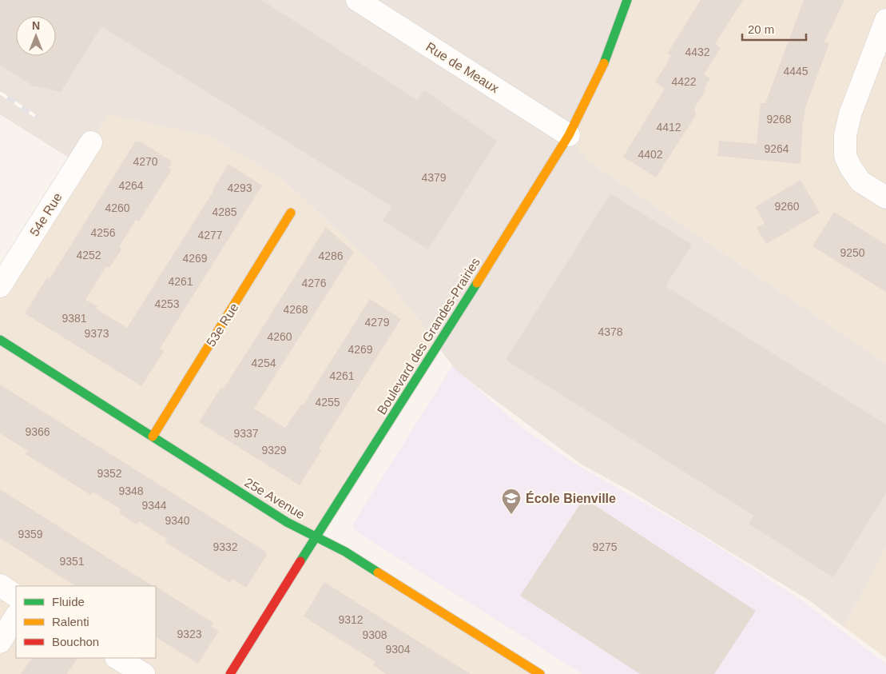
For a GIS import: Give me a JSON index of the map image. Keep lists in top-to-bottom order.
{
  "streets": {
    "street": [
      "Rue de Meaux",
      "54e Rue",
      "53e Rue",
      "Boulevard des Grandes-Prairies",
      "25e Avenue"
    ]
  },
  "crossings": [
    ["Rue de Meaux", "Boulevard des Grandes-Prairies"],
    ["53e Rue", "25e Avenue"],
    ["Boulevard des Grandes-Prairies", "25e Avenue"]
  ],
  "places": {
    "school or university": ["École Bienville"]
  },
  "house_numbers": [
    "4432",
    "4445",
    "4422",
    "9268",
    "4412",
    "9264",
    "4402",
    "4270",
    "4379",
    "4264",
    "4293",
    "9260",
    "4260",
    "4285",
    "4256",
    "4277",
    "9250",
    "4252",
    "4286",
    "4269",
    "4261",
    "4276",
    "4253",
    "4268",
    "9381",
    "4279",
    "4378",
    "9373",
    "4260",
    "4269",
    "4254",
    "4261",
    "4255",
    "9366",
    "9337",
    "9329",
    "9352",
    "9348",
    "9344",
    "9340",
    "9359",
    "9332",
    "9275",
    "9351",
    "9312",
    "9323",
    "9308",
    "9304"
  ],
  "legend": ["Fluide", "Ralenti", "Bouchon"],
  "scale_bar": "20 m",
  "north": "top"
}
